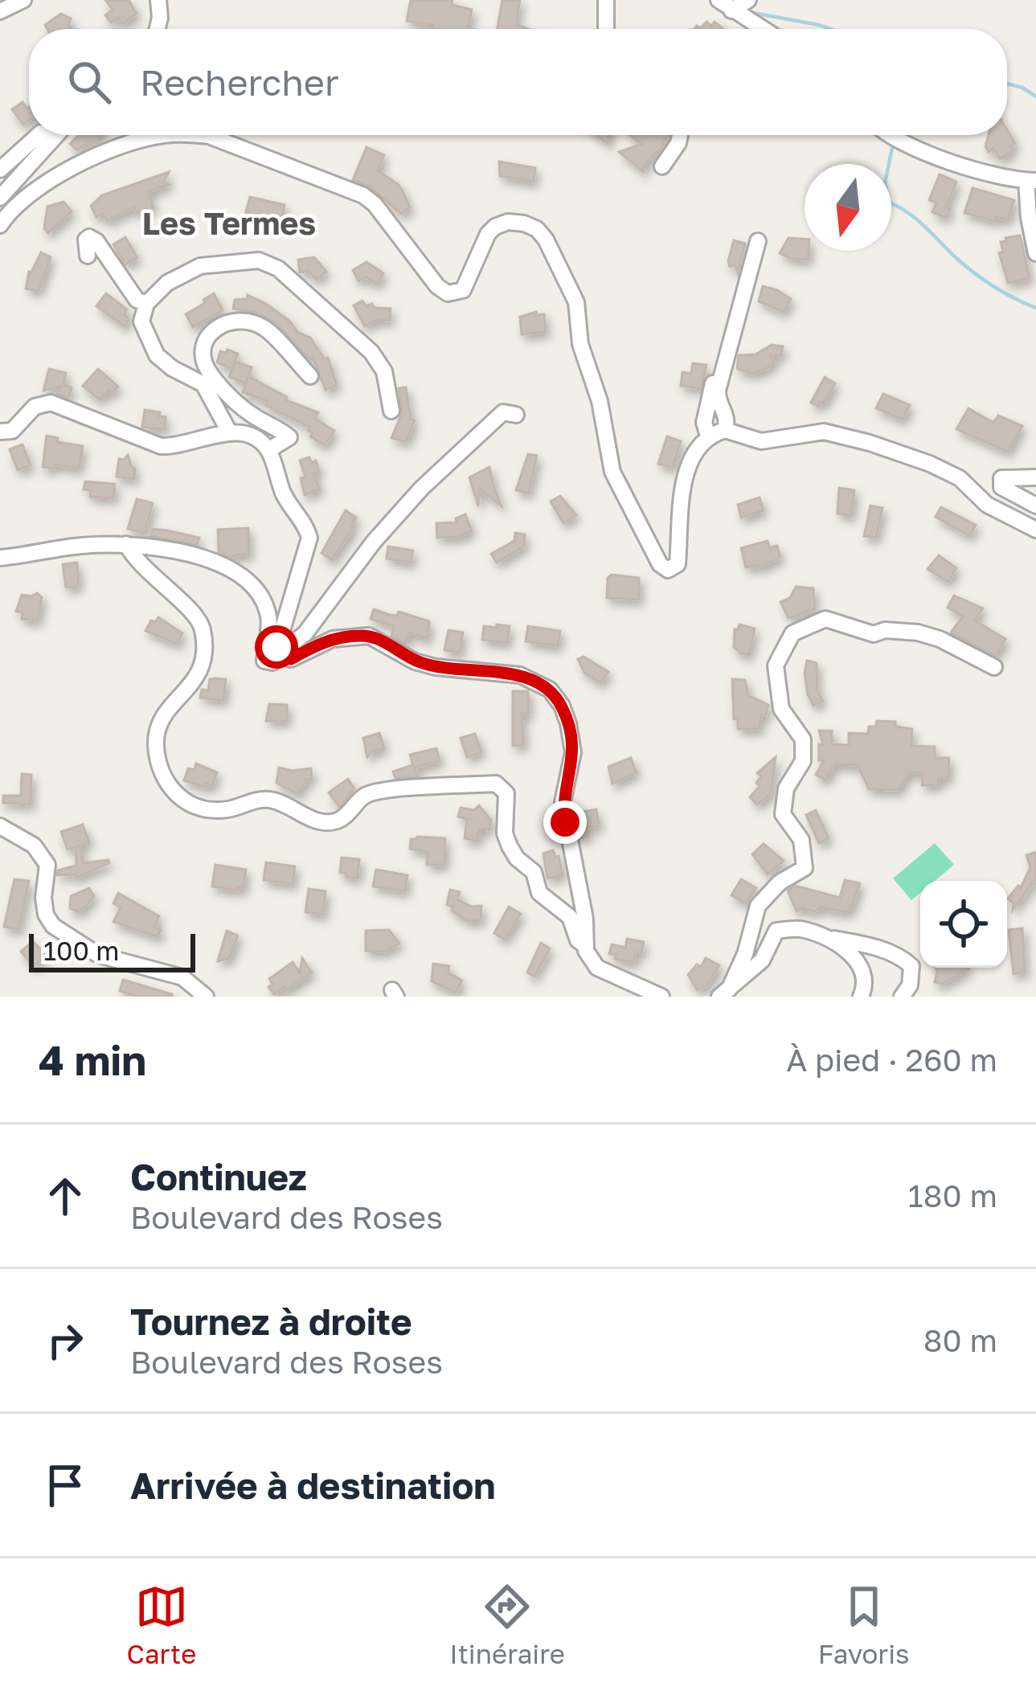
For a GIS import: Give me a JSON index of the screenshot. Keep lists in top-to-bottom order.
{
  "districts": ["Les Termes"],
  "scale_bar": "100 m",
  "north": "bottom",
  "page": {
    "search": "Rechercher",
    "scale": "100 m",
    "heading": ["4 min", "À pied · 260 m"],
    "list": [
      ["Continuez", "Boulevard des Roses", "180 m"],
      ["Tournez à droite", "Boulevard des Roses", "80 m"],
      "Arrivée à destination"
    ],
    "nav": ["Carte", "Itinéraire", "Favoris"]
  }
}
